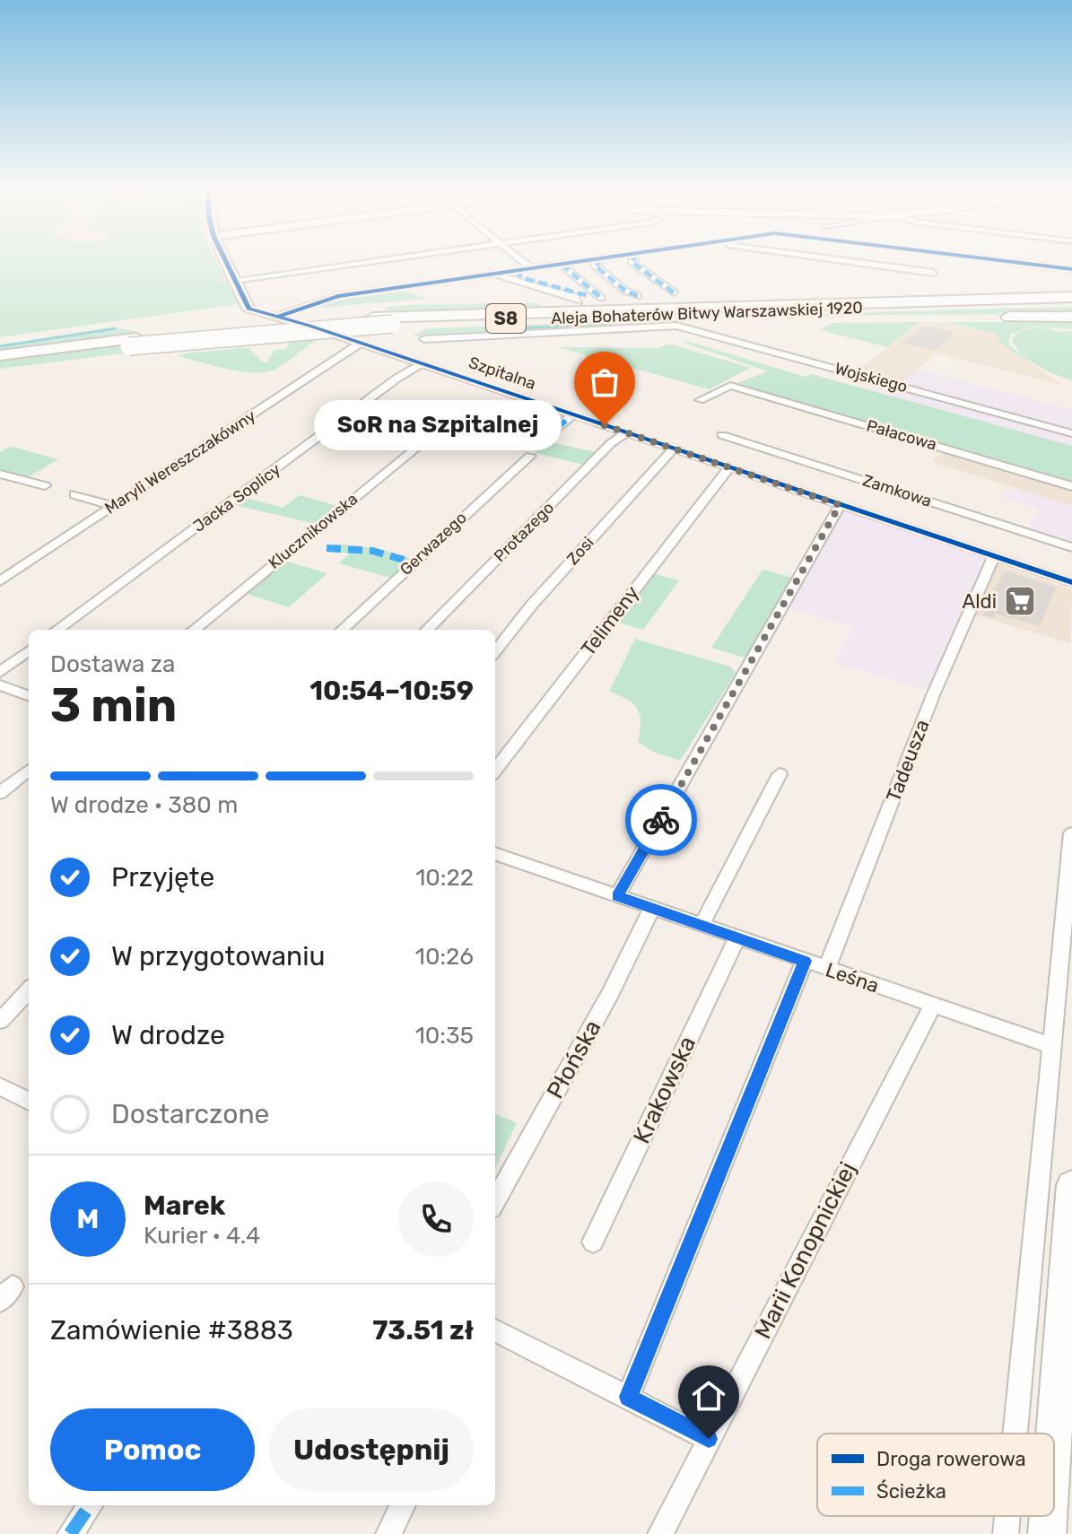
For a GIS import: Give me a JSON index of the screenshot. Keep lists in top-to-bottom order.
{
  "streets": {
    "highway": ["Aleja Bohaterów Bitwy Warszawskiej 1920", "S8"],
    "street": [
      "Szpitalna",
      "Wojskiego",
      "Pałacowa",
      "Maryli Wereszczakówny",
      "Zamkowa",
      "Jacka Soplicy",
      "Klucznikowska",
      "Protazego",
      "Gerwazego",
      "Zosi",
      "Telimeny",
      "Tadeusza",
      "Leśna",
      "Płońska",
      "Krakowska",
      "Marii Konopnickiej"
    ]
  },
  "crossings": [
    ["Szpitalna", "Maryli Wereszczakówny"],
    ["Szpitalna", "Jacka Soplicy"],
    ["Szpitalna", "Protazego"],
    ["Szpitalna", "Zosi"],
    ["Szpitalna", "Telimeny"],
    ["Szpitalna", "Tadeusza"],
    ["Tadeusza", "Leśna"],
    ["Leśna", "Płońska"],
    ["Leśna", "Krakowska"],
    ["Leśna", "Marii Konopnickiej"]
  ],
  "places": {
    "other": ["SoR na Szpitalnej"],
    "supermarket": ["Aldi"]
  },
  "legend": ["Droga rowerowa", "Ścieżka"],
  "page": {
    "bubble": "SoR na Szpitalnej",
    "heading": ["3 min", "Dostawa za", "10:54–10:59"],
    "panel": [
      "Marek",
      "Kurier · 4.4",
      "Zamówienie #3883",
      "73.51 zł"
    ],
    "bar": "W drodze · 380 m",
    "list": [
      ["Przyjęte", "10:22"],
      ["W przygotowaniu", "10:26"],
      ["W drodze", "10:35"],
      "Dostarczone"
    ],
    "round": "M",
    "buttons": ["Pomoc", "Udostępnij"]
  }
}
